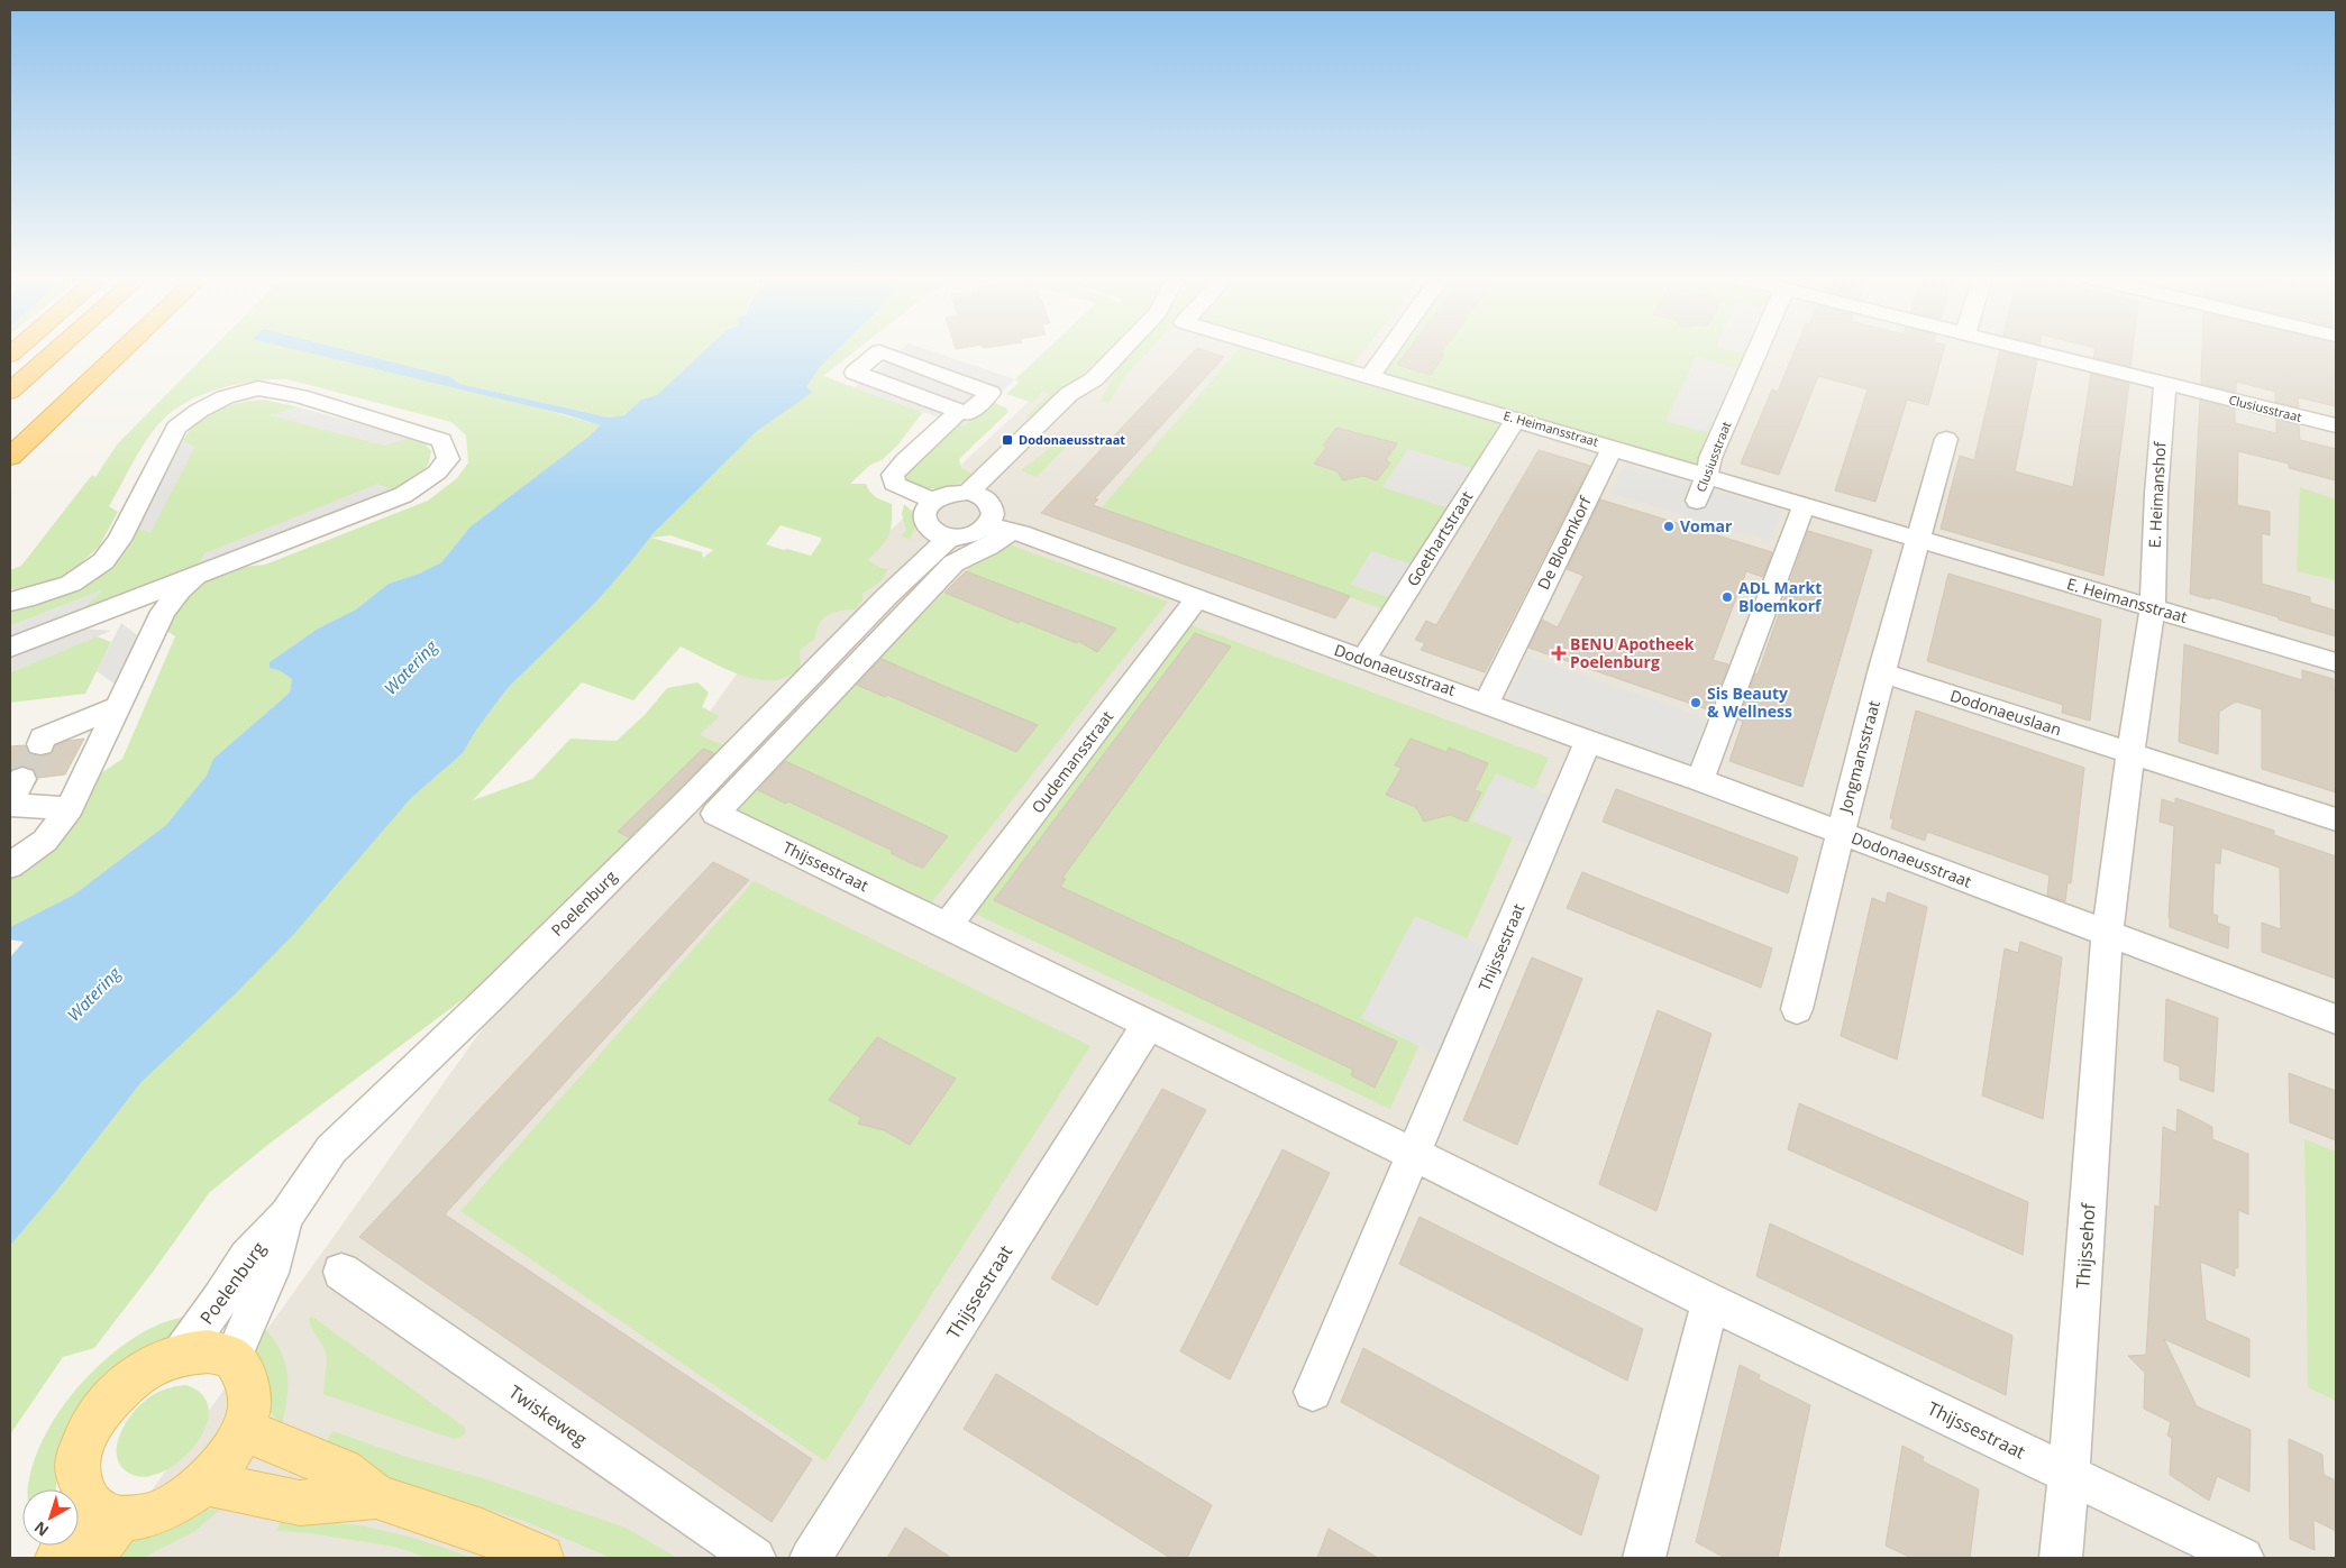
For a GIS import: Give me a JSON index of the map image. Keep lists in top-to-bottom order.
{
  "streets": {
    "street": [
      "Clusiusstraat",
      "E. Heimansstraat",
      "E. Heimanshof",
      "Goethartstraat",
      "De Bloemkorf",
      "Dodonaeusstraat",
      "Dodonaeuslaan",
      "Jongmansstraat",
      "Oudemansstraat",
      "Thijssestraat",
      "Poelenburg",
      "Thijssehof",
      "Twiskeweg"
    ]
  },
  "crossings": [
    ["Clusiusstraat", "E. Heimansstraat"],
    ["Clusiusstraat", "E. Heimanshof"],
    ["E. Heimansstraat", "E. Heimanshof"],
    ["E. Heimansstraat", "Goethartstraat"],
    ["E. Heimansstraat", "De Bloemkorf"],
    ["E. Heimansstraat", "Jongmansstraat"],
    ["Goethartstraat", "Dodonaeusstraat"],
    ["De Bloemkorf", "Dodonaeusstraat"],
    ["Dodonaeusstraat", "Jongmansstraat"],
    ["Dodonaeusstraat", "Oudemansstraat"],
    ["Dodonaeusstraat", "Thijssestraat"],
    ["Dodonaeusstraat", "Thijssehof"],
    ["Dodonaeuslaan", "Jongmansstraat"],
    ["Oudemansstraat", "Thijssestraat"],
    ["Thijssestraat", "Thijssehof"]
  ],
  "water": ["Watering"],
  "places": {
    "transit": ["Dodonaeusstraat"],
    "other": ["Vomar", "ADL Markt Bloemkorf", "Sis Beauty & Wellness"],
    "health": ["BENU Apotheek Poelenburg"]
  },
  "north": "bottom left"
}
